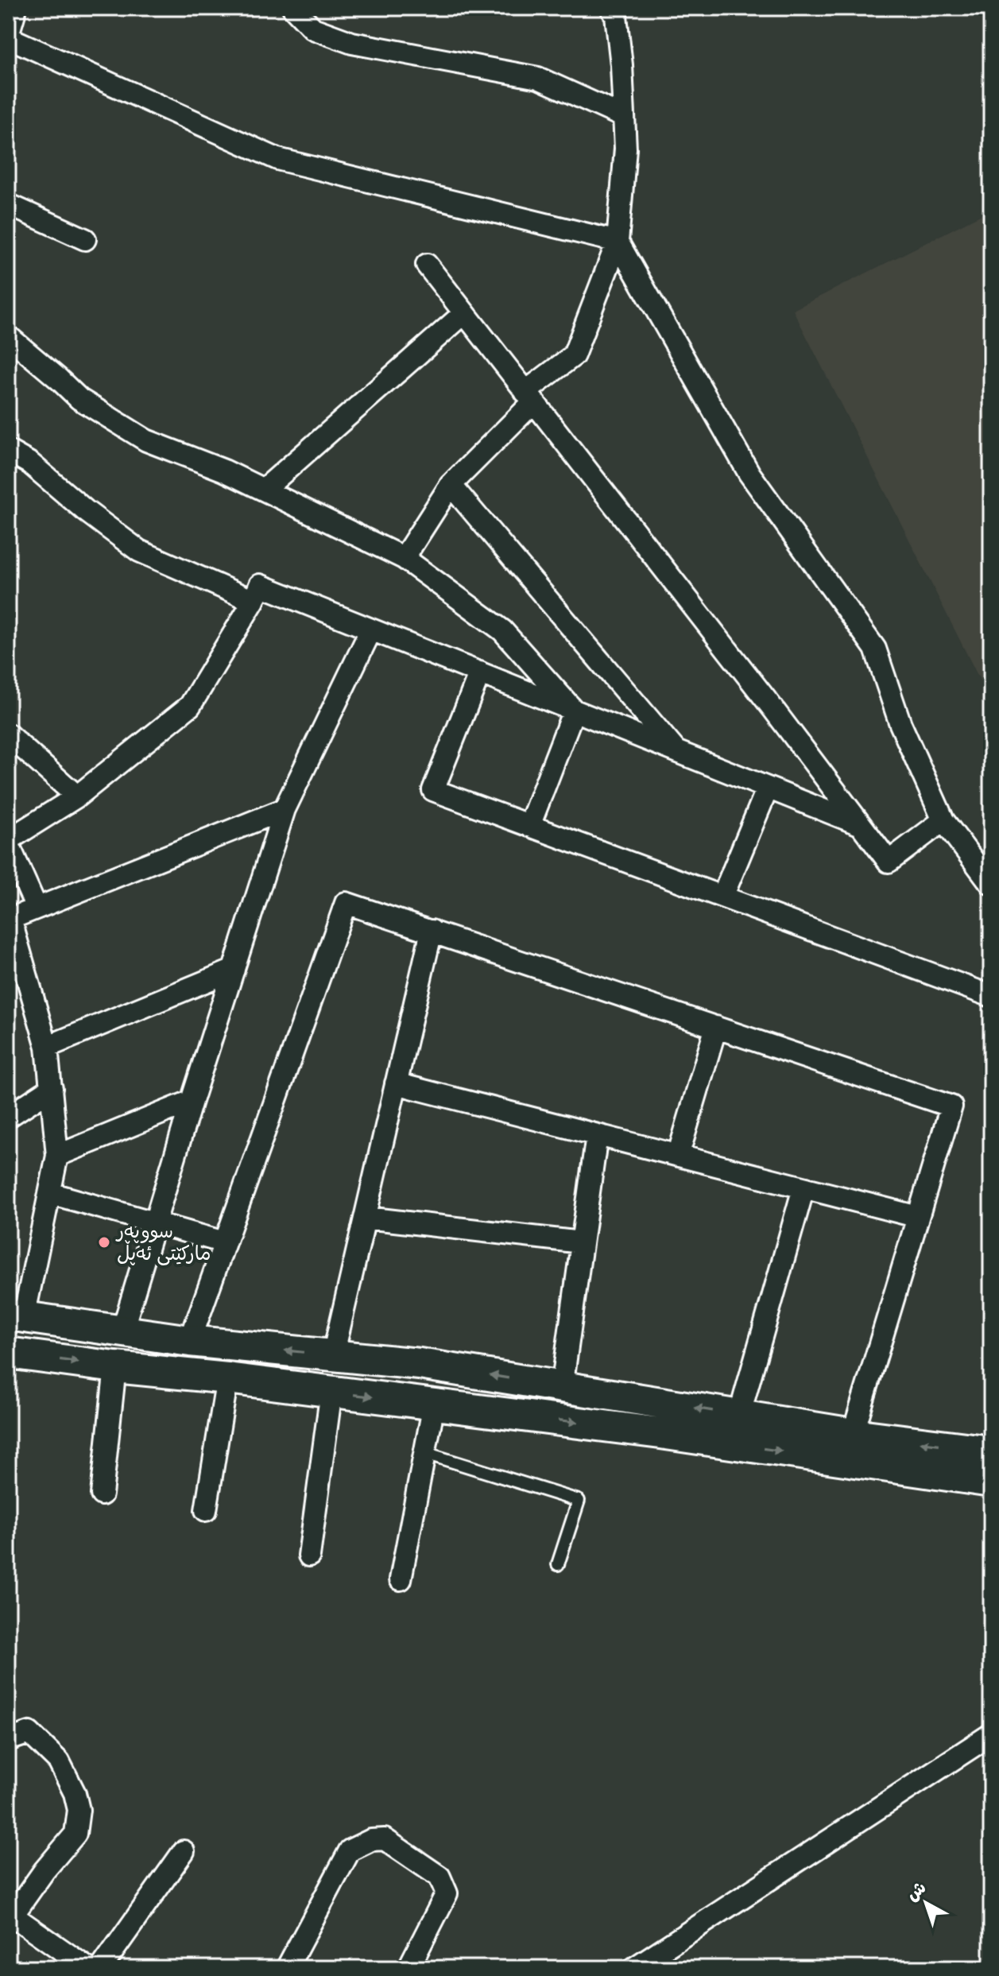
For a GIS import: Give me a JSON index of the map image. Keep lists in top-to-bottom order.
{
  "places": ["سووپەر مارکێتی ئەپڵ"],
  "north": "top left"
}
